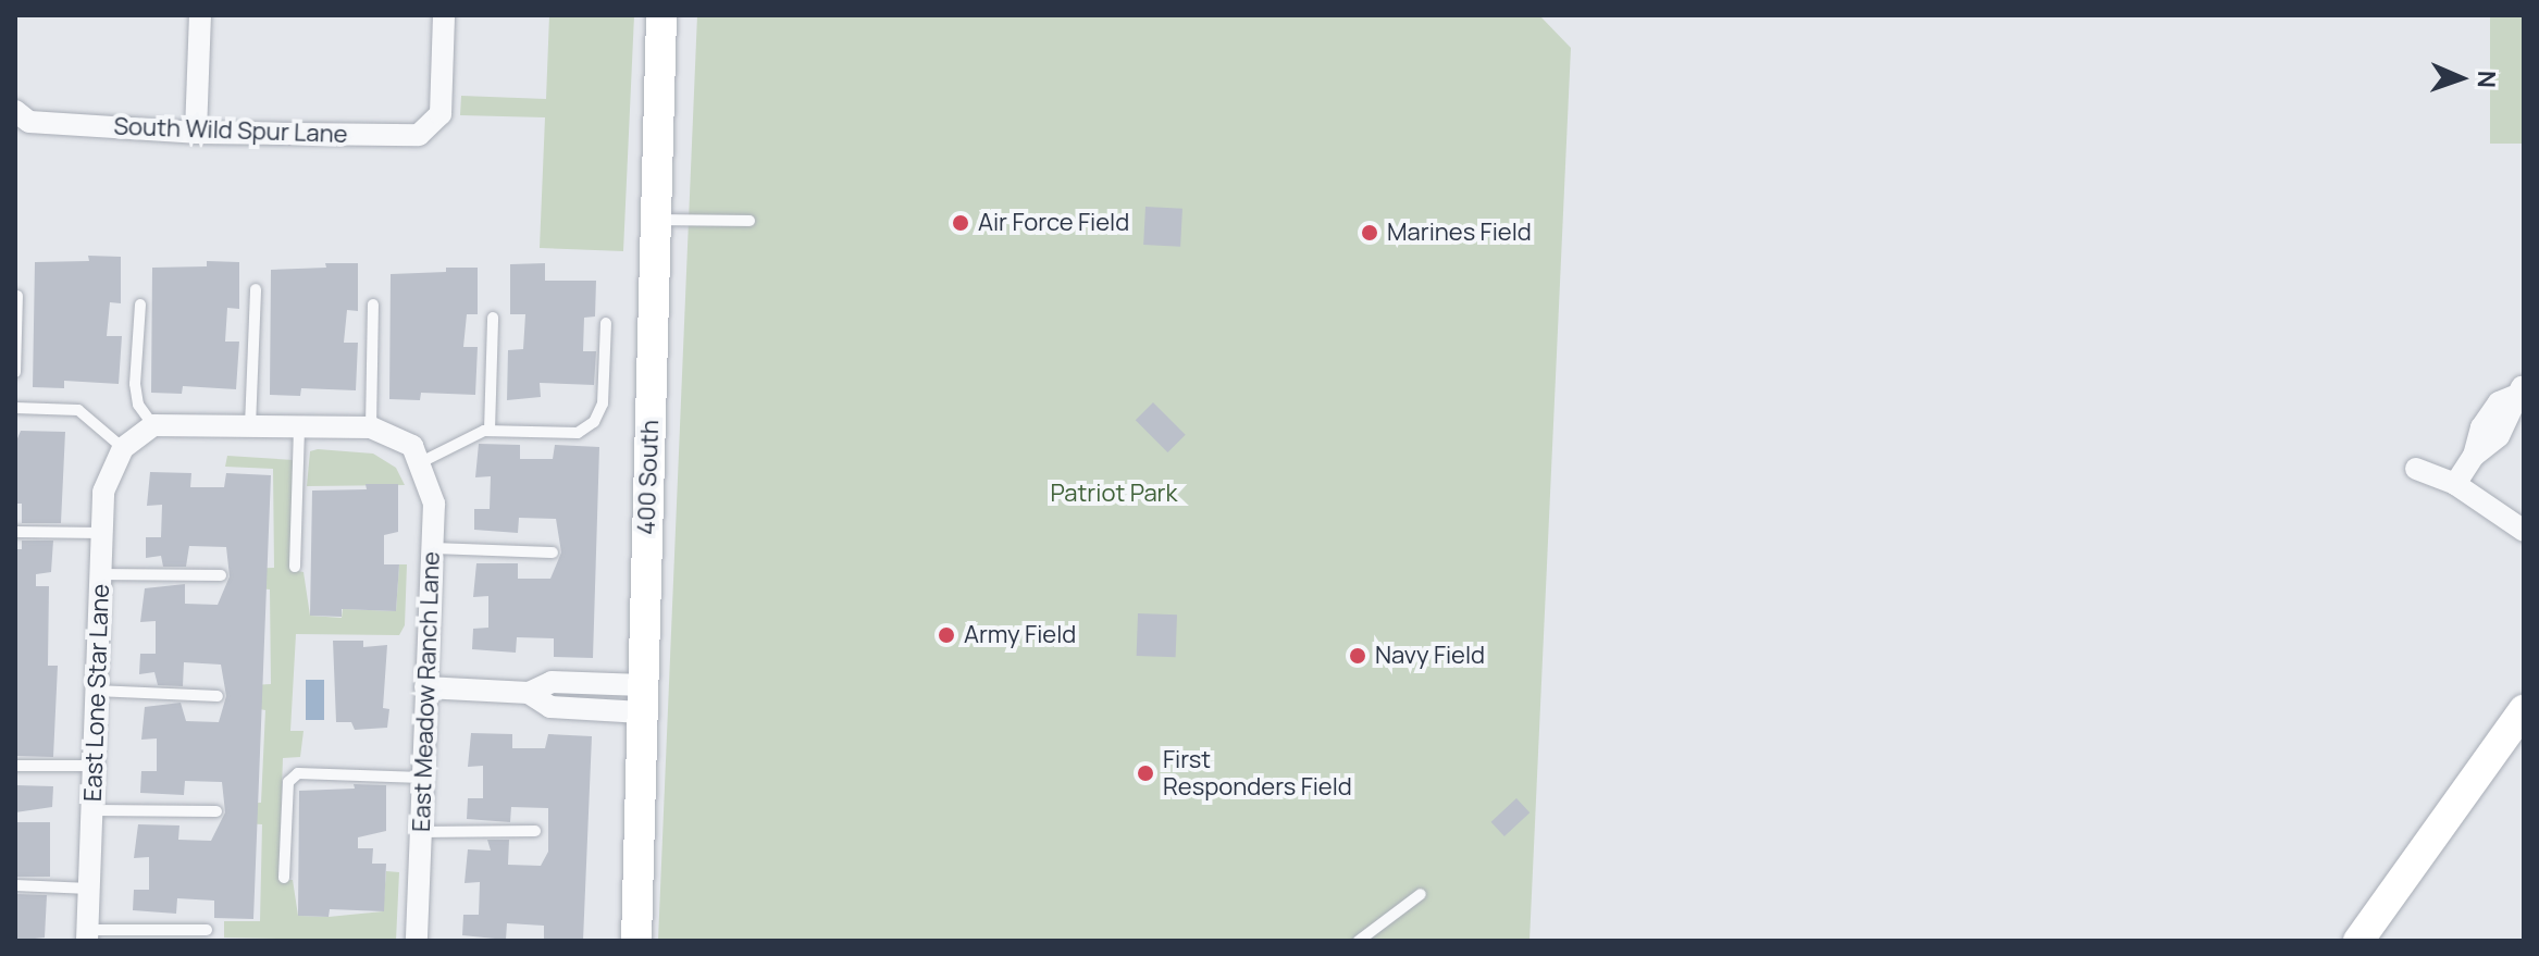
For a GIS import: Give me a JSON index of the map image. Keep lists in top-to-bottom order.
{
  "streets": {
    "street": [
      "South Wild Spur Lane",
      "400 South",
      "East Meadow Ranch Lane",
      "East Lone Star Lane"
    ]
  },
  "parks": ["Patriot Park"],
  "places": [
    "Air Force Field",
    "Marines Field",
    "Army Field",
    "Navy Field",
    "First Responders Field"
  ],
  "north": "right"
}
